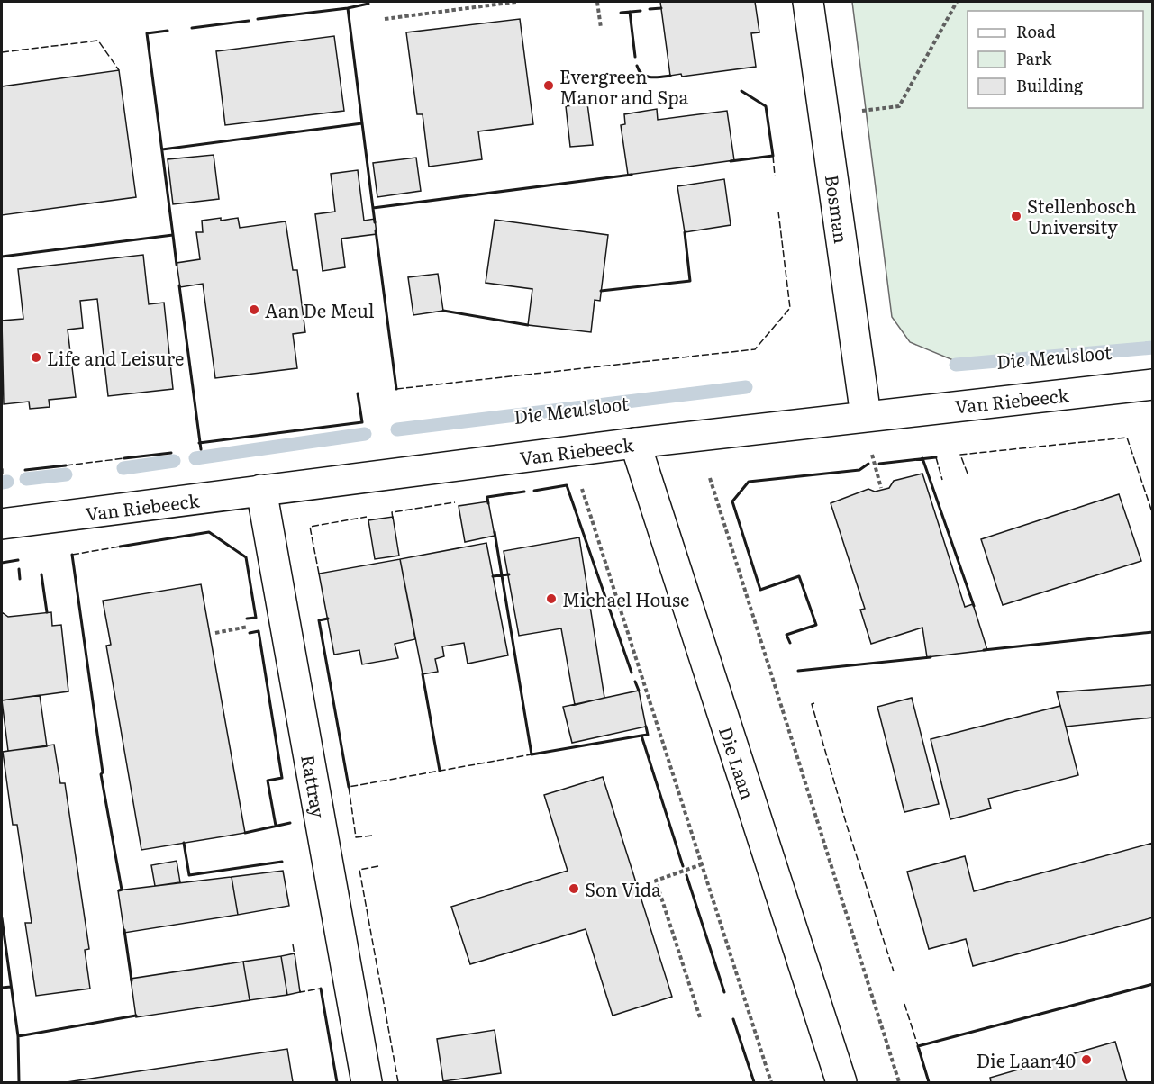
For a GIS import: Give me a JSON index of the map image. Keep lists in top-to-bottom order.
{
  "streets": {
    "street": [
      "Bosman",
      "Van Riebeeck",
      "Die Laan",
      "Rattray"
    ]
  },
  "crossings": [
    ["Bosman", "Van Riebeeck"],
    ["Van Riebeeck", "Die Laan"],
    ["Van Riebeeck", "Rattray"]
  ],
  "water": ["Die Meulsloot"],
  "places": [
    "Evergreen Manor and Spa",
    "Stellenbosch University",
    "Aan De Meul",
    "Life and Leisure",
    "Michael House",
    "Son Vida",
    "Die Laan 40"
  ],
  "legend": ["Road", "Park", "Building"]
}
